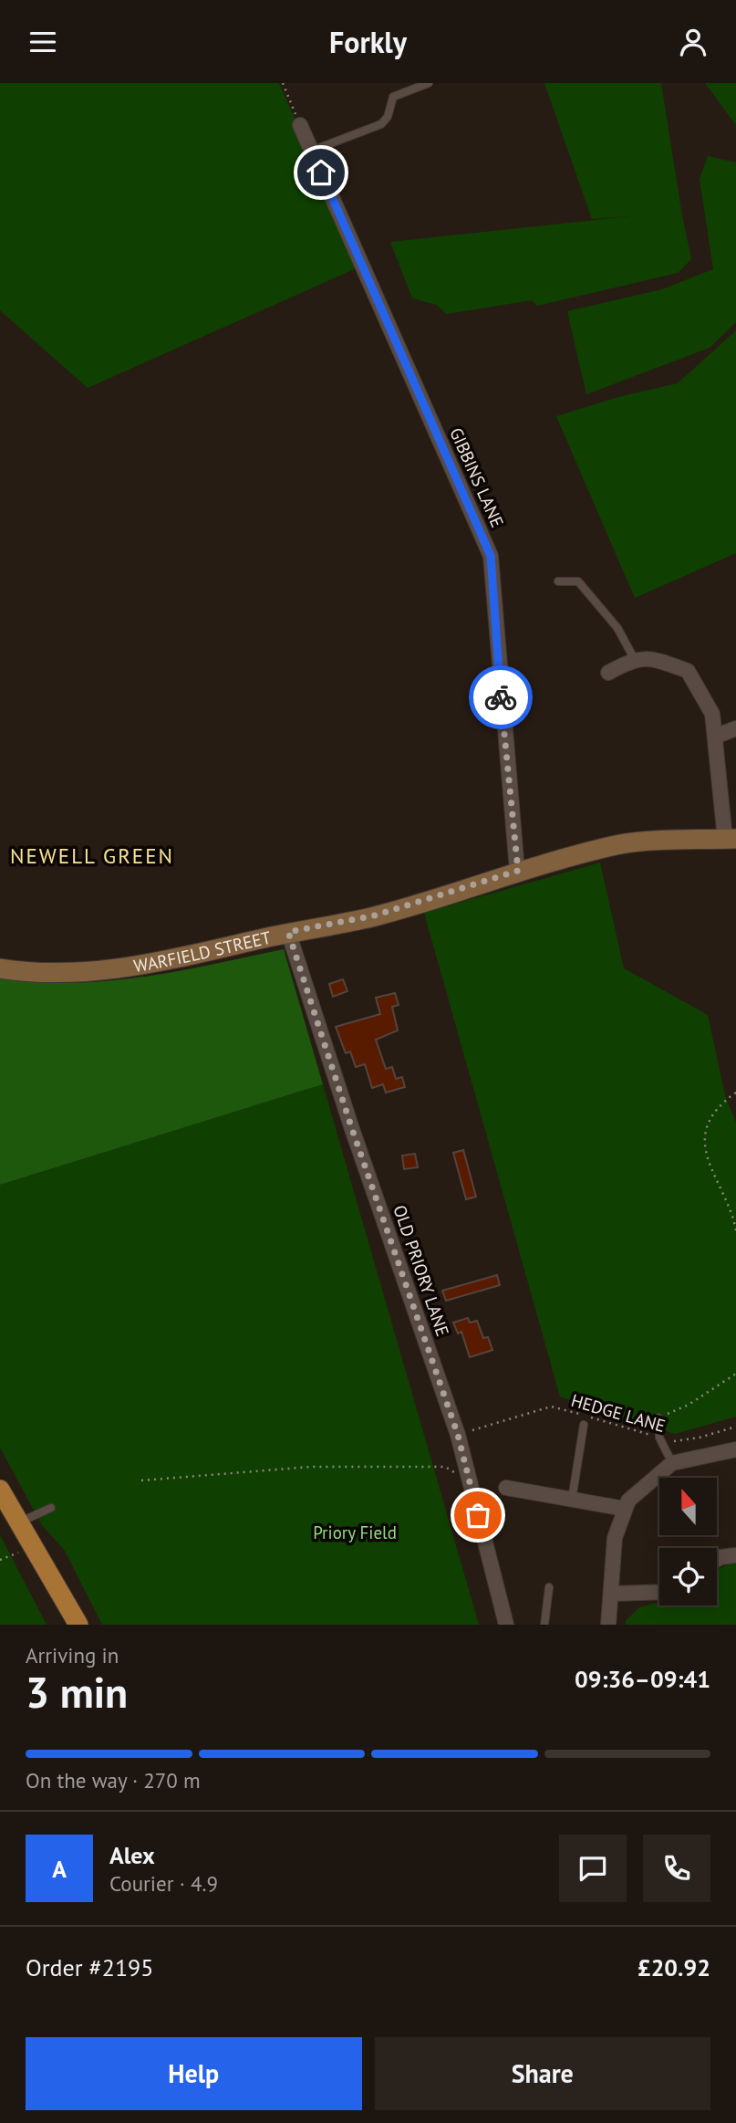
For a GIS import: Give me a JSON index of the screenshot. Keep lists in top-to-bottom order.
{
  "streets": {
    "main road": ["WARFIELD STREET"],
    "street": ["GIBBINS LANE", "OLD PRIORY LANE"],
    "path": ["HEDGE LANE"]
  },
  "crossings": [
    ["GIBBINS LANE", "WARFIELD STREET"],
    ["WARFIELD STREET", "OLD PRIORY LANE"],
    ["OLD PRIORY LANE", "HEDGE LANE"]
  ],
  "districts": ["NEWELL GREEN"],
  "parks": ["Priory Field"],
  "north": "top",
  "page": {
    "header": "Forkly",
    "heading": ["3 min", "Arriving in", "09:36–09:41"],
    "panel": [
      "Alex",
      "Courier · 4.9",
      "Order #2195",
      "£20.92"
    ],
    "bar": "On the way · 270 m",
    "round": "A",
    "buttons": ["Help", "Share"]
  }
}
